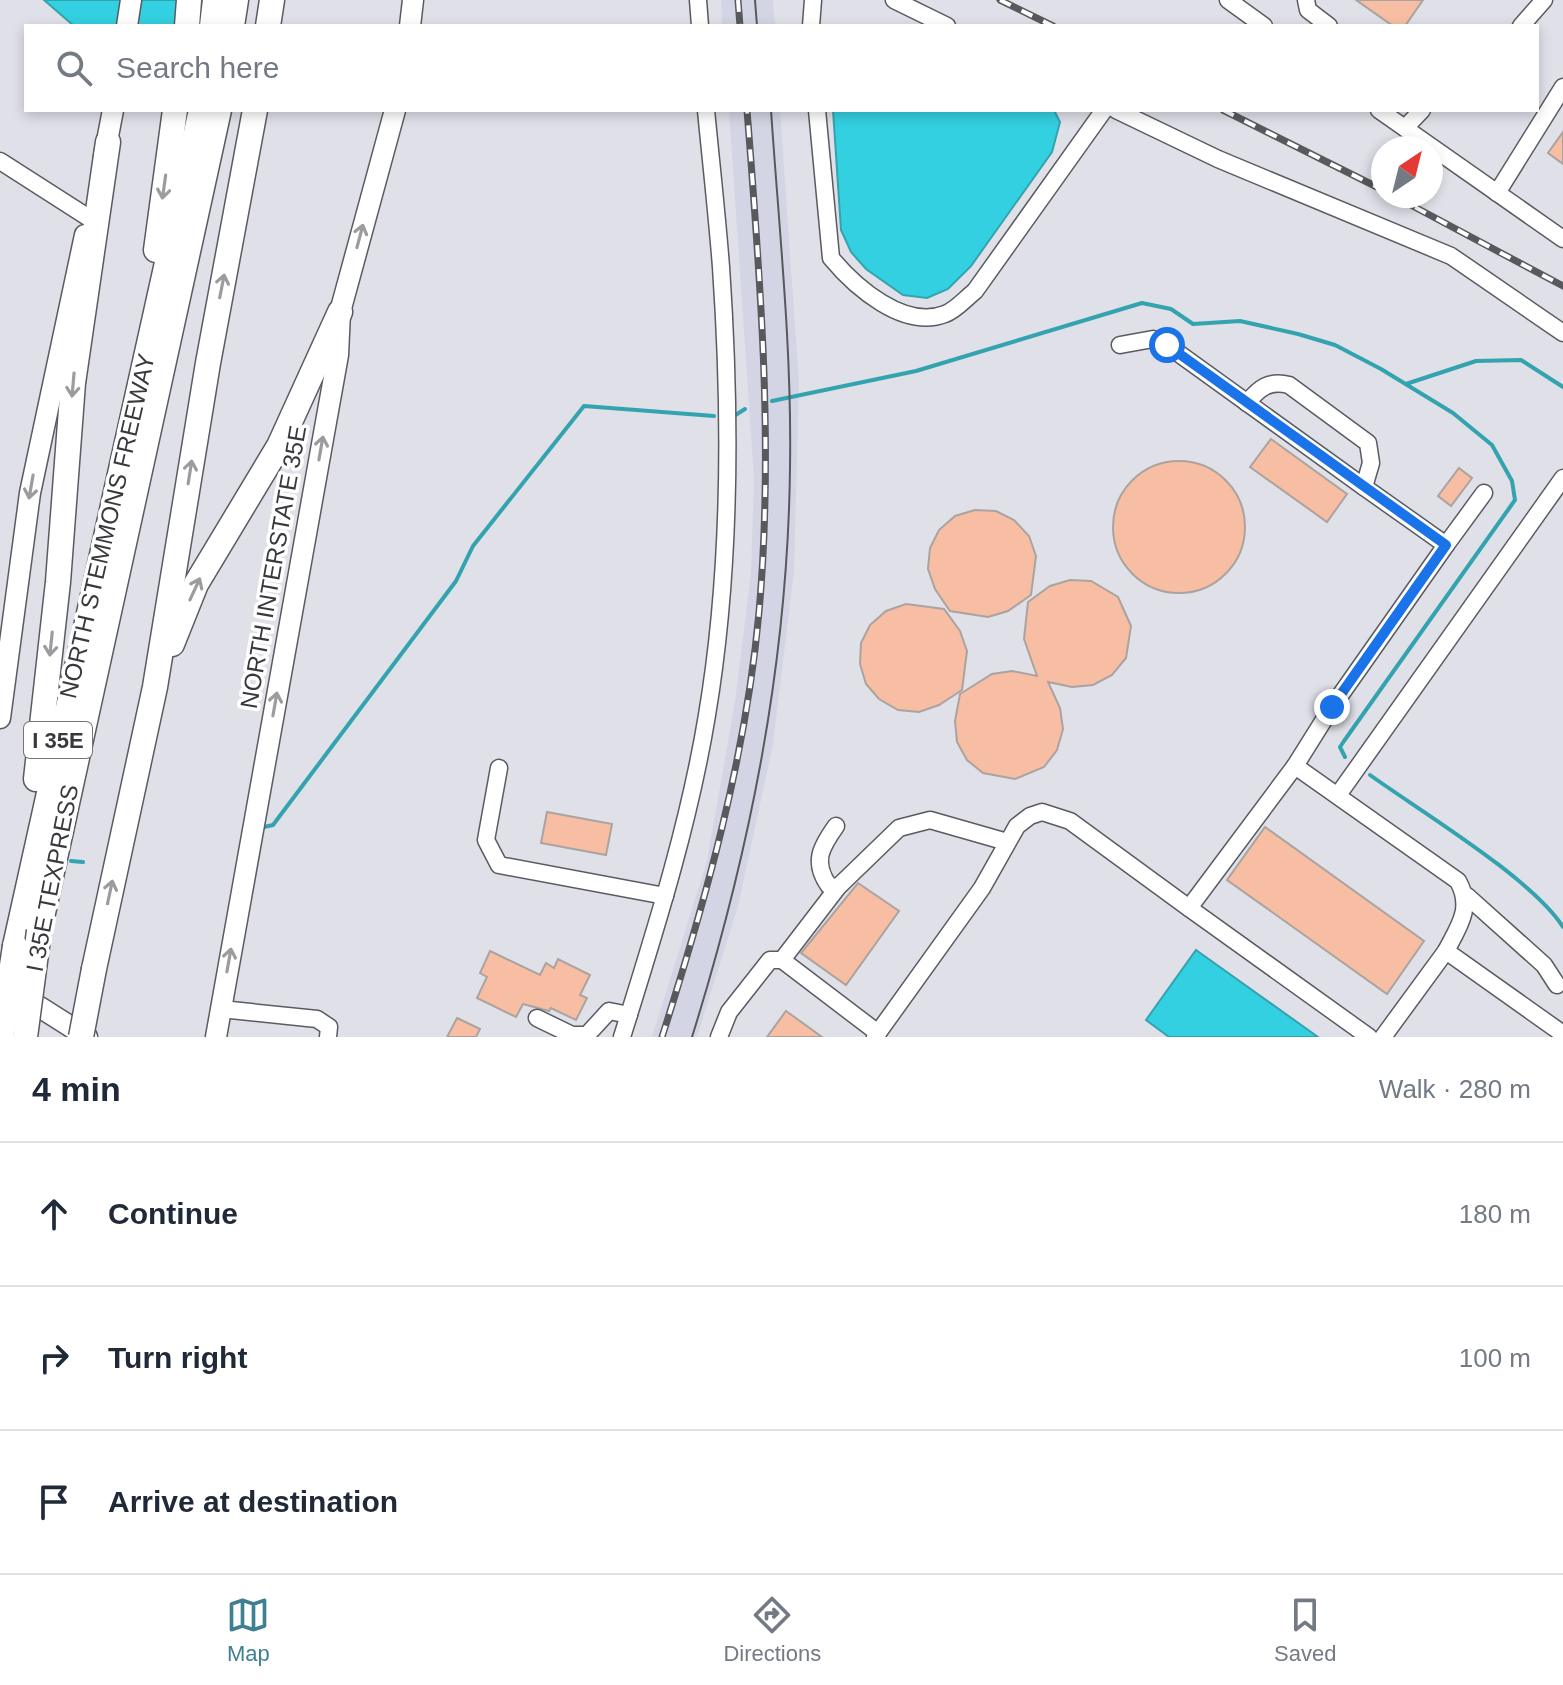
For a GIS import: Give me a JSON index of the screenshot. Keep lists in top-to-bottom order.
{
  "streets": {
    "highway": ["NORTH STEMMONS FREEWAY", "I 35E", "I 35E TEXPRESS"],
    "main road": ["NORTH INTERSTATE 35E"]
  },
  "one_way": ["NORTH INTERSTATE 35E"],
  "north": "top right",
  "page": {
    "search": "Search here",
    "heading": ["4 min", "Walk · 280 m"],
    "list": [
      ["Continue", "180 m"],
      ["Turn right", "100 m"],
      "Arrive at destination"
    ],
    "nav": ["Map", "Directions", "Saved"]
  }
}
